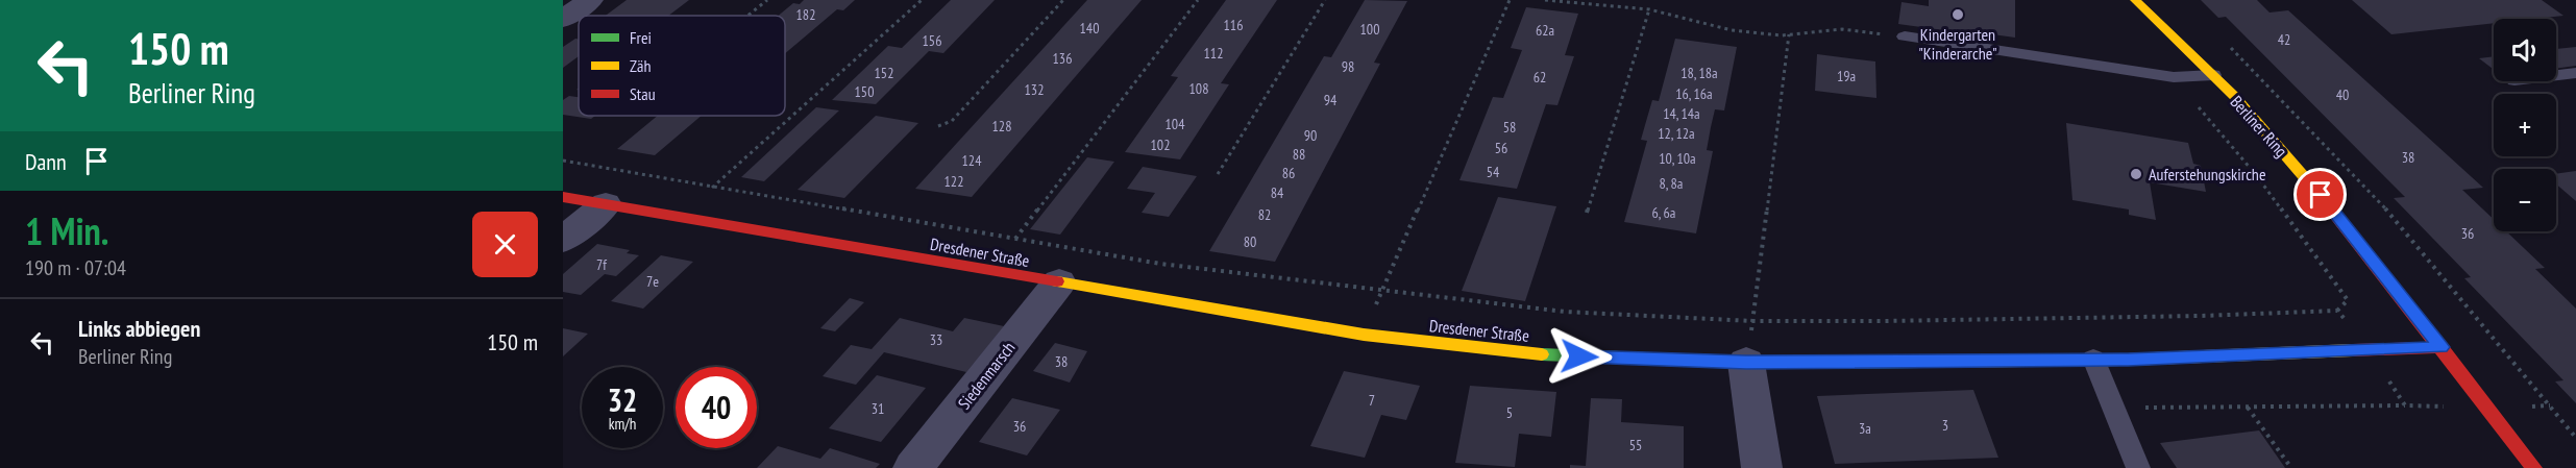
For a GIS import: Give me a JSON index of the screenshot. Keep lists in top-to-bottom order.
{
  "streets": {
    "street": ["Berliner Ring", "Dresdener Straße", "Siedenmarsch"]
  },
  "crossings": [
    ["Berliner Ring", "Dresdener Straße"],
    ["Dresdener Straße", "Siedenmarsch"]
  ],
  "places": ["Kindergarten \"Kinderarche\"", "Auferstehungskirche"],
  "house_numbers": [
    "182",
    "116",
    "140",
    "100",
    "62a",
    "42",
    "156",
    "112",
    "136",
    "98",
    "152",
    "18, 18a",
    "19a",
    "62",
    "108",
    "132",
    "150",
    "16, 16a",
    "40",
    "94",
    "14, 14a",
    "104",
    "128",
    "58",
    "12, 12a",
    "90",
    "102",
    "56",
    "88",
    "38",
    "10, 10a",
    "124",
    "54",
    "86",
    "122",
    "8, 8a",
    "84",
    "6, 6a",
    "82",
    "36",
    "80",
    "7f",
    "7e",
    "33",
    "38",
    "7",
    "31",
    "5",
    "3",
    "36",
    "3a",
    "55"
  ],
  "legend": ["Frei", "Zäh", "Stau"],
  "page": {
    "turn": ["150 m", "Berliner Ring"],
    "map_buttons": ["+", "−"],
    "then": "Dann",
    "heading": ["1 Min.", "190 m · 07:04"],
    "list": [
      {
        "name": "Links abbiegen",
        "note": "Berliner Ring",
        "value": "150 m"
      }
    ],
    "speed": "32 km/h",
    "limit": "40"
  }
}
